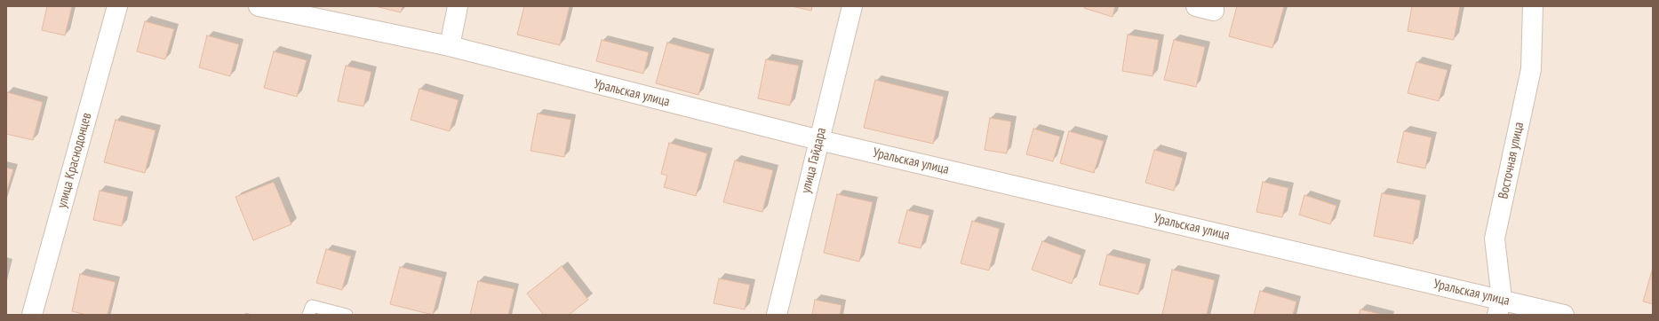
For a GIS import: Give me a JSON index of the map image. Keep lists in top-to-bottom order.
{
  "streets": {
    "street": [
      "Уральская улица",
      "улица Краснодонцев",
      "улица Гайдара",
      "Восточная улица"
    ]
  },
  "crossings": [
    ["Уральская улица", "улица Гайдара"],
    ["Уральская улица", "Восточная улица"]
  ]
}
